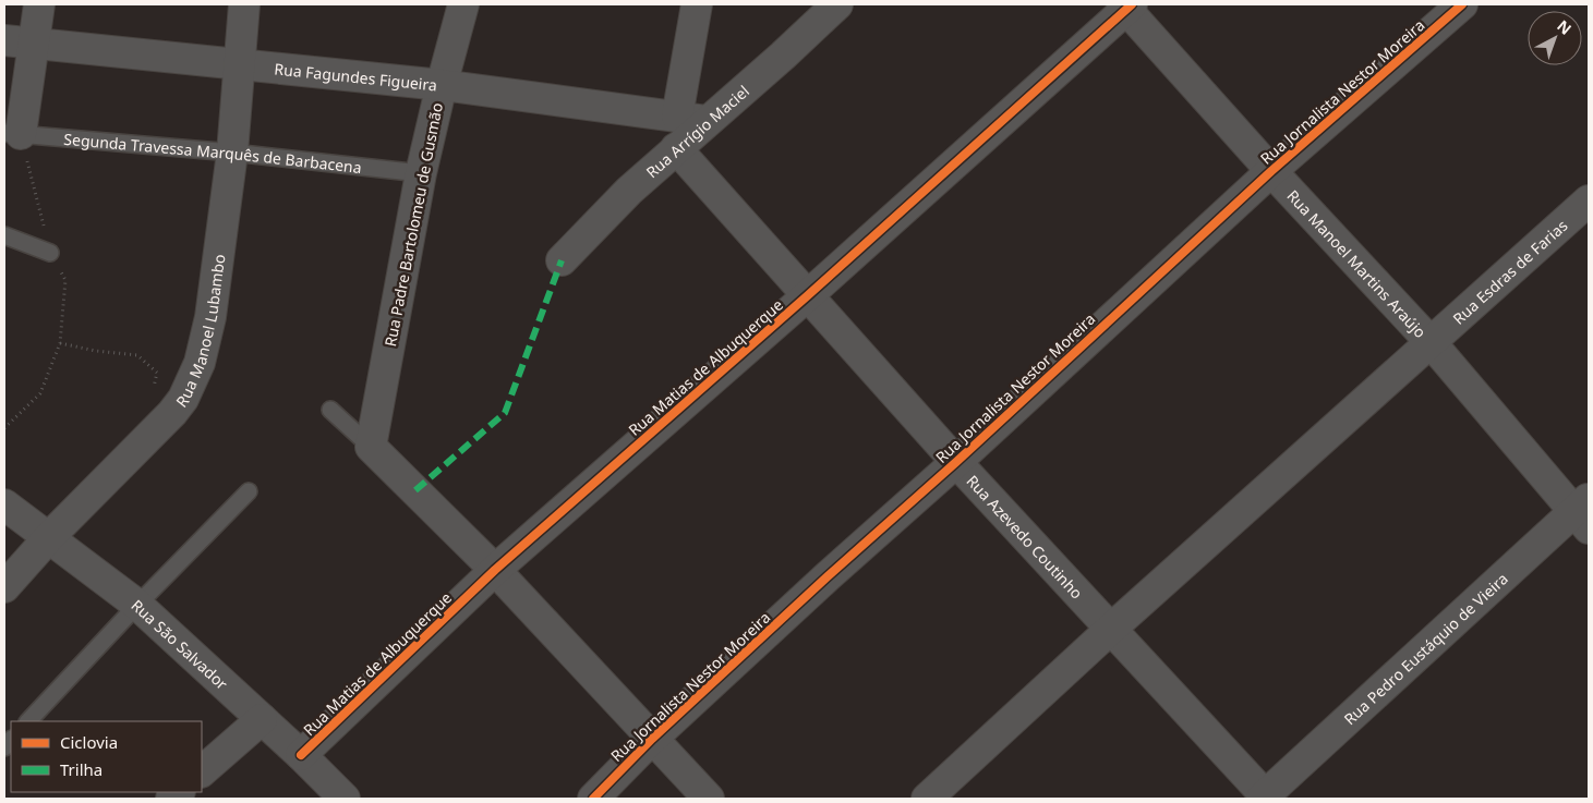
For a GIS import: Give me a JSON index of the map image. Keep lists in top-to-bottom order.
{
  "streets": {
    "street": [
      "Rua Fagundes Figueira",
      "Rua Jornalista Nestor Moreira",
      "Rua Arrígio Maciel",
      "Rua Padre Bartolomeu de Gusmão",
      "Rua Manoel Martins Araújo",
      "Rua Esdras de Farias",
      "Rua Manoel Lubambo",
      "Rua Matias de Albuquerque",
      "Rua Azevedo Coutinho",
      "Rua São Salvador",
      "Rua Pedro Eustáquio de Vieira"
    ],
    "lane": ["Segunda Travessa Marquês de Barbacena"]
  },
  "crossings": [
    ["Rua Fagundes Figueira", "Rua Arrígio Maciel"],
    ["Rua Fagundes Figueira", "Rua Padre Bartolomeu de Gusmão"],
    ["Rua Fagundes Figueira", "Rua Manoel Lubambo"],
    ["Rua Jornalista Nestor Moreira", "Rua Manoel Martins Araújo"],
    ["Rua Jornalista Nestor Moreira", "Rua Azevedo Coutinho"],
    ["Rua Arrígio Maciel", "Rua Azevedo Coutinho"],
    ["Segunda Travessa Marquês de Barbacena", "Rua Padre Bartolomeu de Gusmão"],
    ["Segunda Travessa Marquês de Barbacena", "Rua Manoel Lubambo"],
    ["Rua Manoel Martins Araújo", "Rua Esdras de Farias"],
    ["Rua Manoel Martins Araújo", "Rua Matias de Albuquerque"],
    ["Rua Manoel Martins Araújo", "Rua Pedro Eustáquio de Vieira"],
    ["Rua Esdras de Farias", "Rua Azevedo Coutinho"],
    ["Rua Manoel Lubambo", "Rua São Salvador"],
    ["Rua Matias de Albuquerque", "Rua Azevedo Coutinho"],
    ["Rua Matias de Albuquerque", "Rua São Salvador"],
    ["Rua Azevedo Coutinho", "Rua Pedro Eustáquio de Vieira"]
  ],
  "legend": ["Ciclovia", "Trilha"],
  "north": "top right"
}
